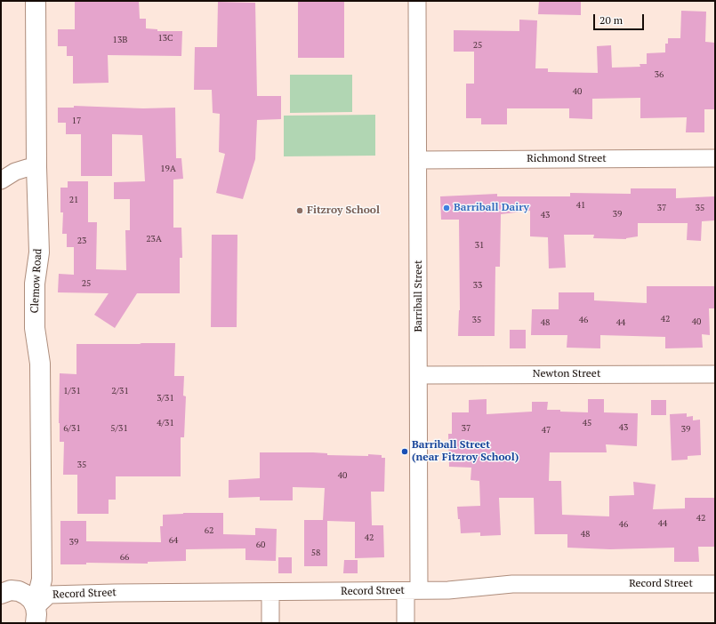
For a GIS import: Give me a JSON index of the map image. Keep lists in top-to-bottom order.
{
  "streets": {
    "street": [
      "Richmond Street",
      "Clemow Road",
      "Barriball Street",
      "Newton Street",
      "Record Street"
    ]
  },
  "crossings": [
    ["Richmond Street", "Barriball Street"],
    ["Clemow Road", "Record Street"],
    ["Barriball Street", "Newton Street"],
    ["Barriball Street", "Record Street"]
  ],
  "places": ["Barriball Dairy", "Fitzroy School", "Barriball Street (near Fitzroy School)"],
  "house_numbers": [
    "13C",
    "13B",
    "25",
    "36",
    "40",
    "17",
    "19A",
    "21",
    "41",
    "37",
    "35",
    "39",
    "43",
    "23A",
    "23",
    "31",
    "25",
    "33",
    "42",
    "35",
    "46",
    "40",
    "48",
    "44",
    "1/31",
    "2/31",
    "3/31",
    "4/31",
    "45",
    "43",
    "6/31",
    "5/31",
    "37",
    "39",
    "47",
    "35",
    "40",
    "42",
    "44",
    "46",
    "62",
    "48",
    "42",
    "64",
    "39",
    "60",
    "58",
    "66"
  ],
  "scale_bar": "20 m"
}
